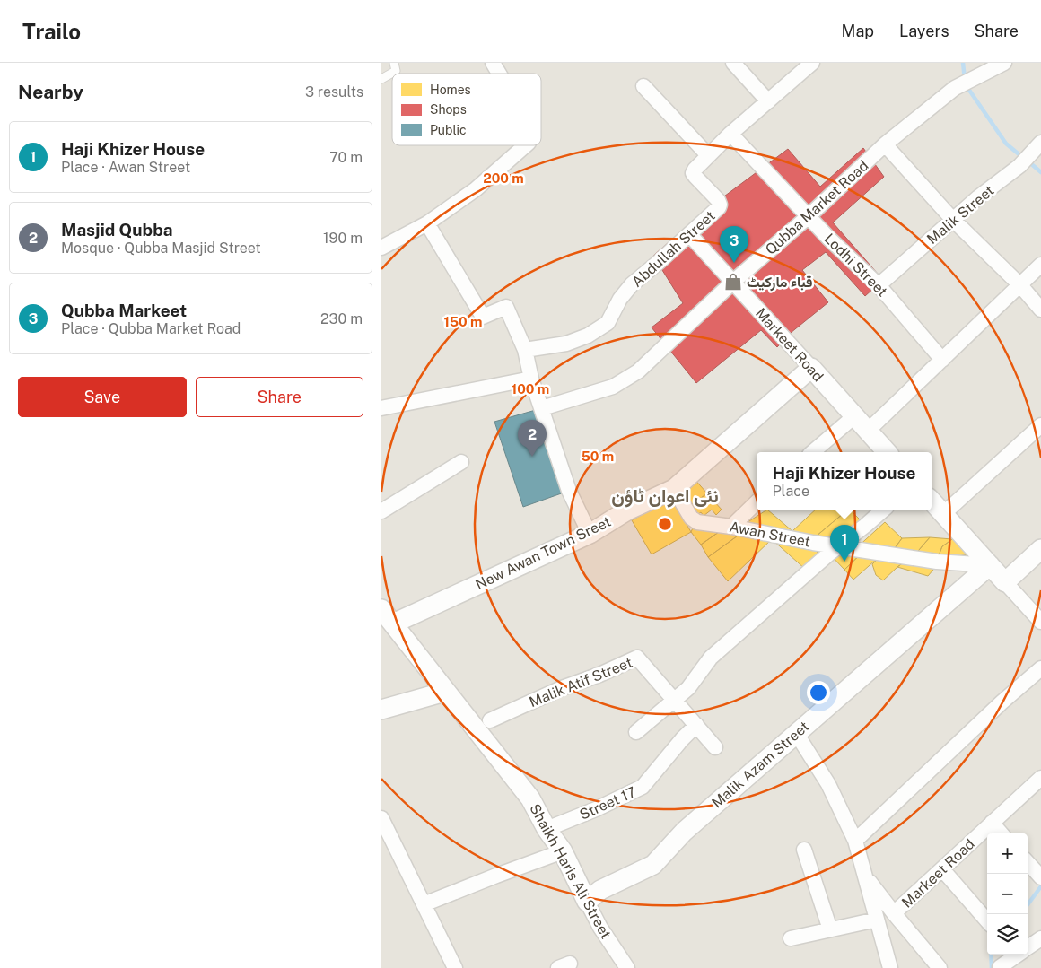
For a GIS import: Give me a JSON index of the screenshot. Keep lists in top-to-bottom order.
{
  "streets": {
    "street": [
      "Qubba Market Road",
      "Malik Street",
      "Abdullah Street",
      "Lodhi Street",
      "Markeet Road",
      "Awan Street",
      "New Awan Town Sreet",
      "Malik Atif Street",
      "Malik Azam Street",
      "Street 17",
      "Shaikh Haris Ali Street"
    ]
  },
  "crossings": [
    ["Qubba Market Road", "Lodhi Street"],
    ["Qubba Market Road", "Markeet Road"],
    ["Malik Street", "Lodhi Street"],
    ["Abdullah Street", "Lodhi Street"],
    ["Abdullah Street", "Markeet Road"],
    ["Markeet Road", "New Awan Town Sreet"],
    ["Awan Street", "New Awan Town Sreet"],
    ["Awan Street", "Malik Azam Street"],
    ["New Awan Town Sreet", "Shaikh Haris Ali Street"],
    ["Malik Atif Street", "Street 17"],
    ["Malik Azam Street", "Shaikh Haris Ali Street"],
    ["Street 17", "Shaikh Haris Ali Street"]
  ],
  "districts": ["نئی اعوان ٹاؤن"],
  "places": {
    "shop": ["قباء مارکیٹ"]
  },
  "legend": ["Homes", "Shops", "Public"],
  "page": {
    "header": "Trailo",
    "nav": ["Map", "Layers", "Share"],
    "heading": ["Nearby", "3 results"],
    "list": [
      {
        "mark": "1",
        "name": "Haji Khizer House",
        "note": "Place · Awan Street",
        "value": "70 m"
      },
      {
        "mark": "2",
        "name": "Masjid Qubba",
        "note": "Mosque · Qubba Masjid Street",
        "value": "190 m"
      },
      {
        "mark": "3",
        "name": "Qubba Markeet",
        "note": "Place · Qubba Market Road",
        "value": "230 m"
      }
    ],
    "pins": ["3", "2", "1"],
    "buttons": ["Save", "Share"],
    "popup": ["Haji Khizer House", "Place"],
    "map_buttons": ["+", "−"]
  },
  "rings": [
    "200 m",
    "150 m",
    "100 m",
    "50 m"
  ]
}
